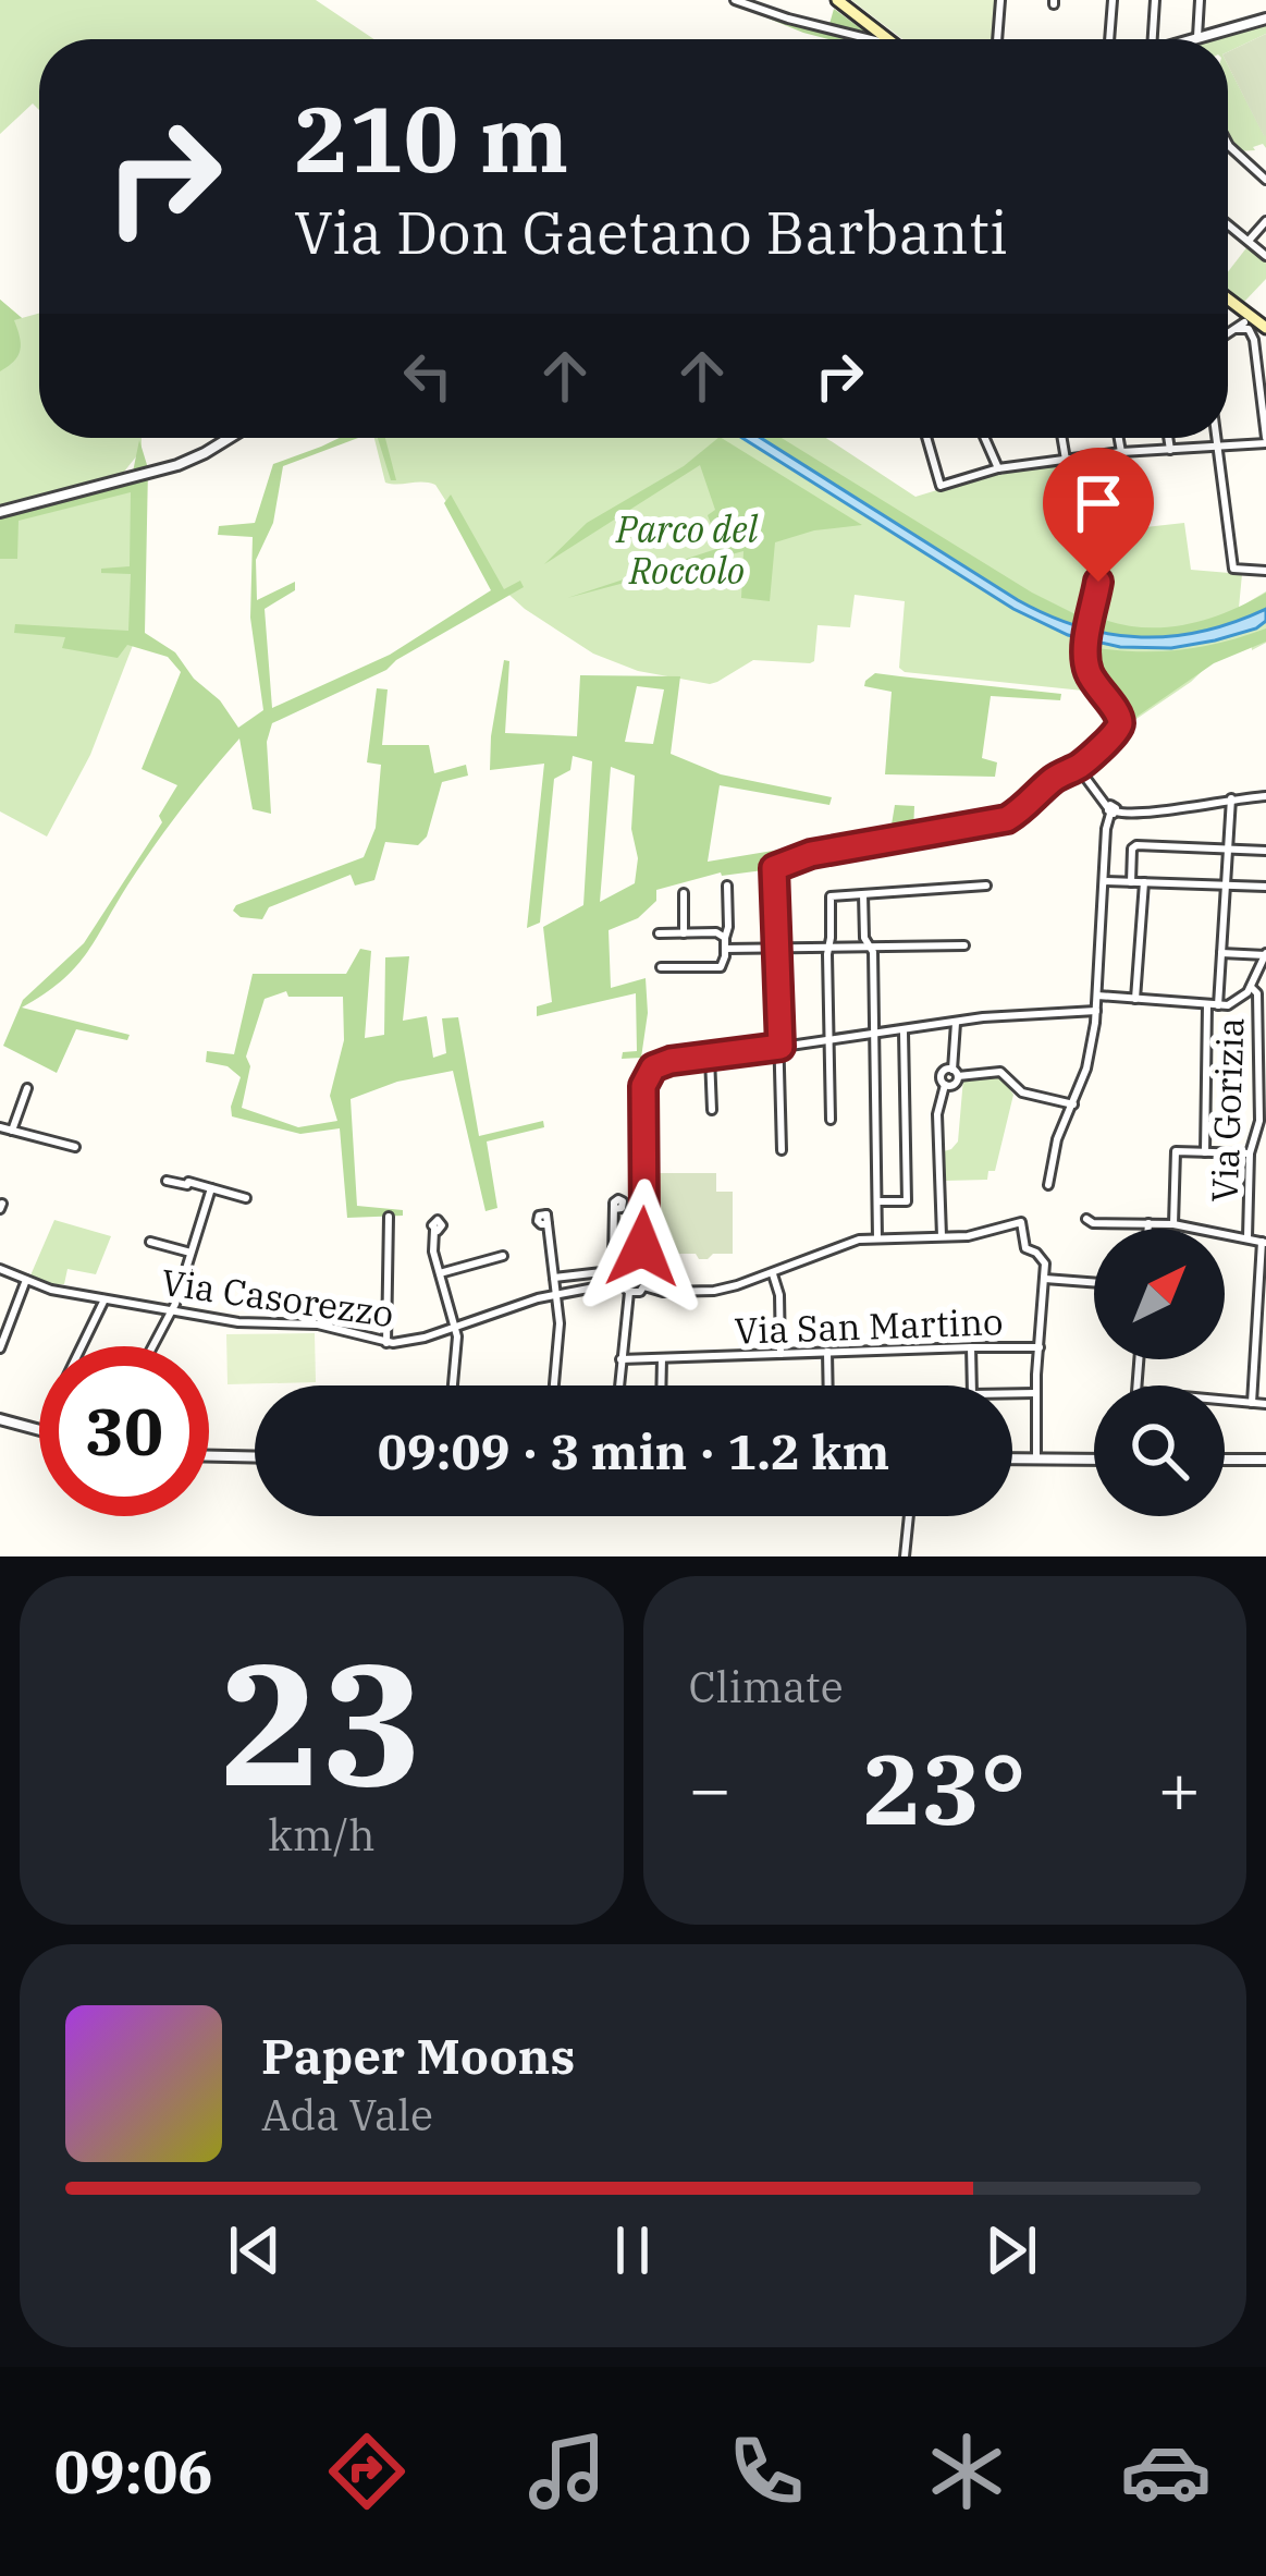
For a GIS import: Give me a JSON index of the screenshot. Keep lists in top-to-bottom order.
{
  "streets": {
    "street": ["Via Gorizia", "Via Casorezzo", "Via San Martino"]
  },
  "parks": ["Parco del Roccolo"],
  "north": "top right",
  "page": {
    "turn": ["210 m", "Via Don Gaetano Barbanti"],
    "limit": "30",
    "trip": "09:09 · 3 min · 1.2 km",
    "tile": [
      ["23", "km/h"],
      "Climate"
    ],
    "heat": ["−", "23°", "+"],
    "song": ["Paper Moons", "Ada Vale"],
    "tabs": "09:06"
  }
}
